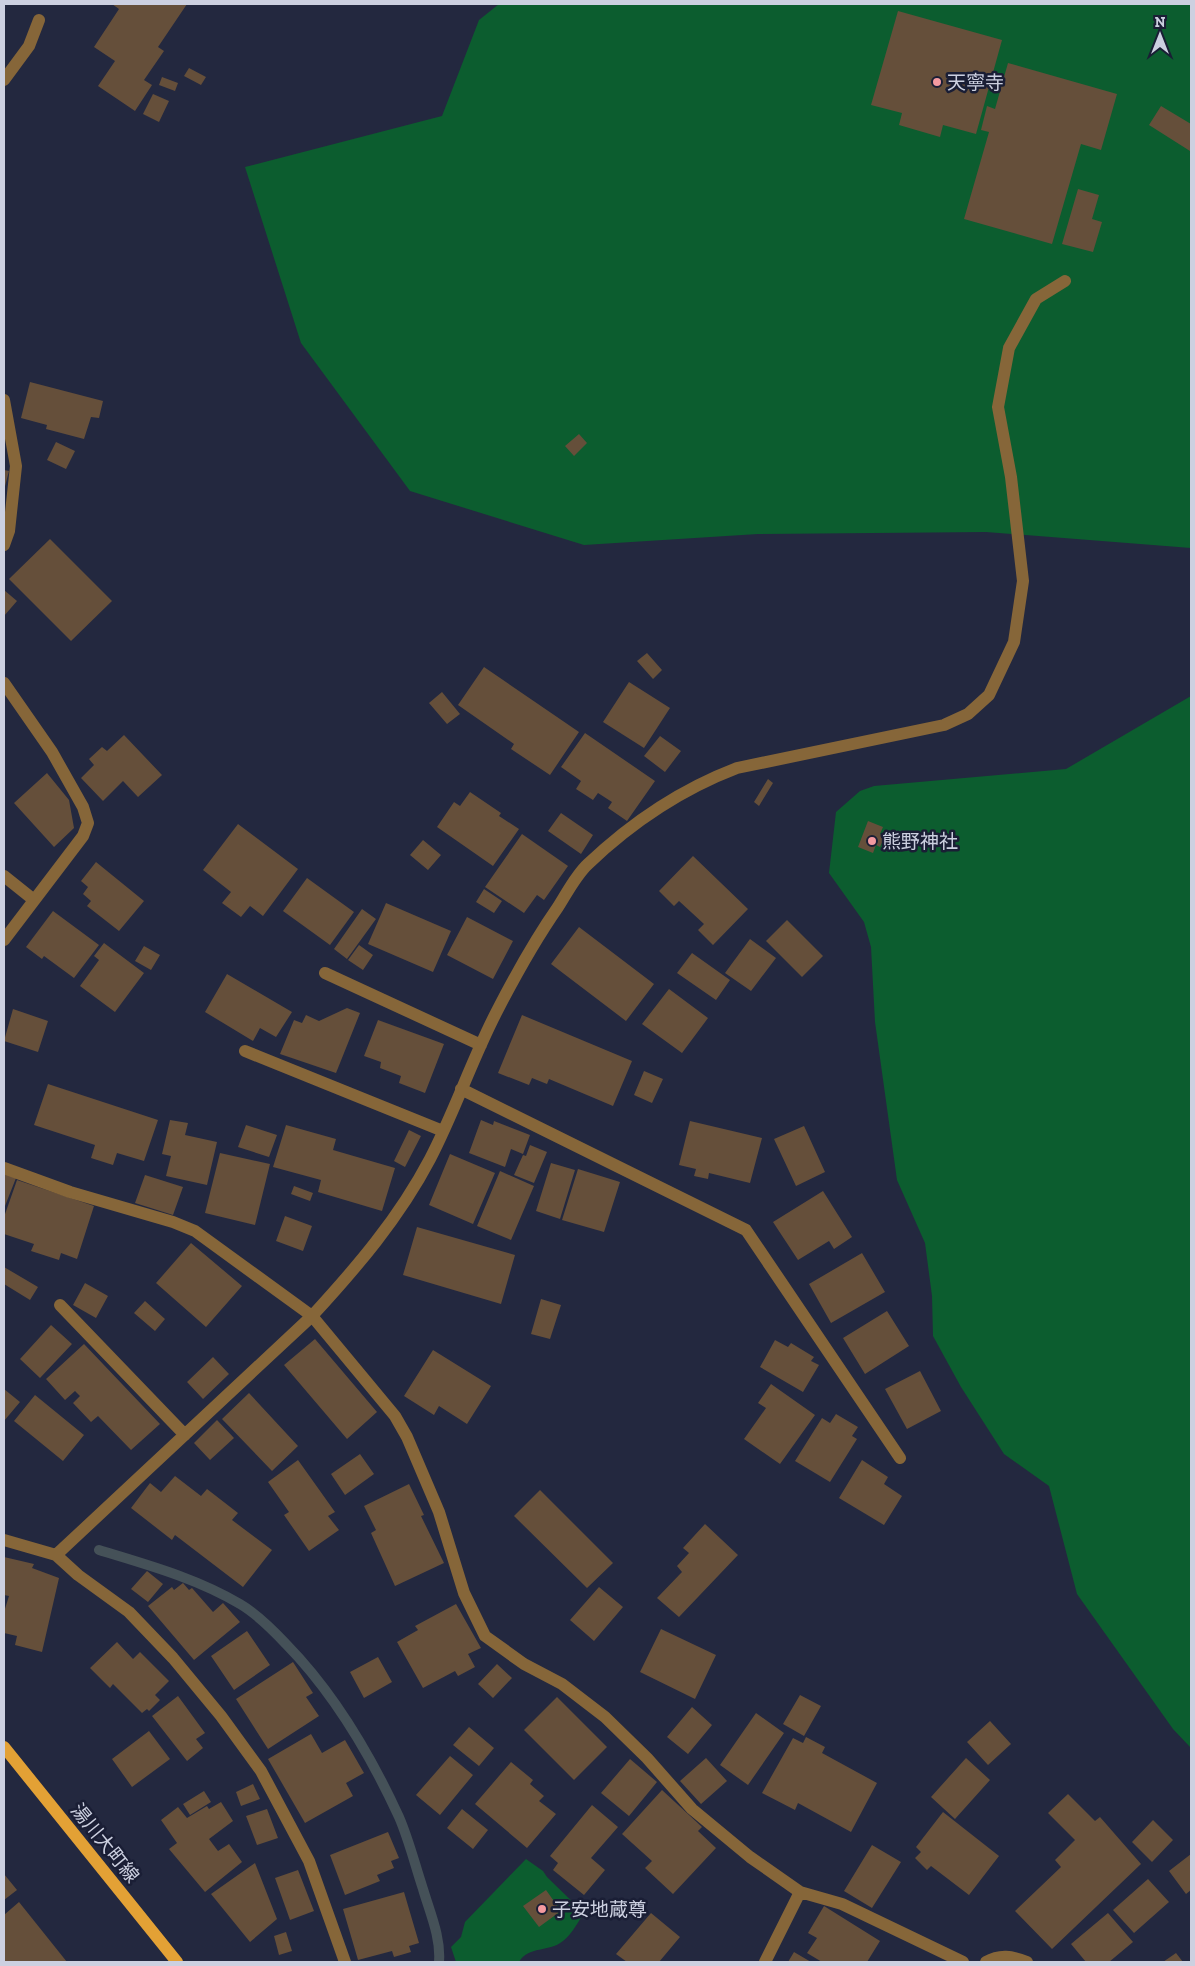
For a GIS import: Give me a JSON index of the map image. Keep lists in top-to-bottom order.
{
  "streets": {
    "main road": ["湯川大町線"]
  },
  "places": ["天寧寺", "熊野神社", "子安地蔵尊"],
  "north": "top"
}
